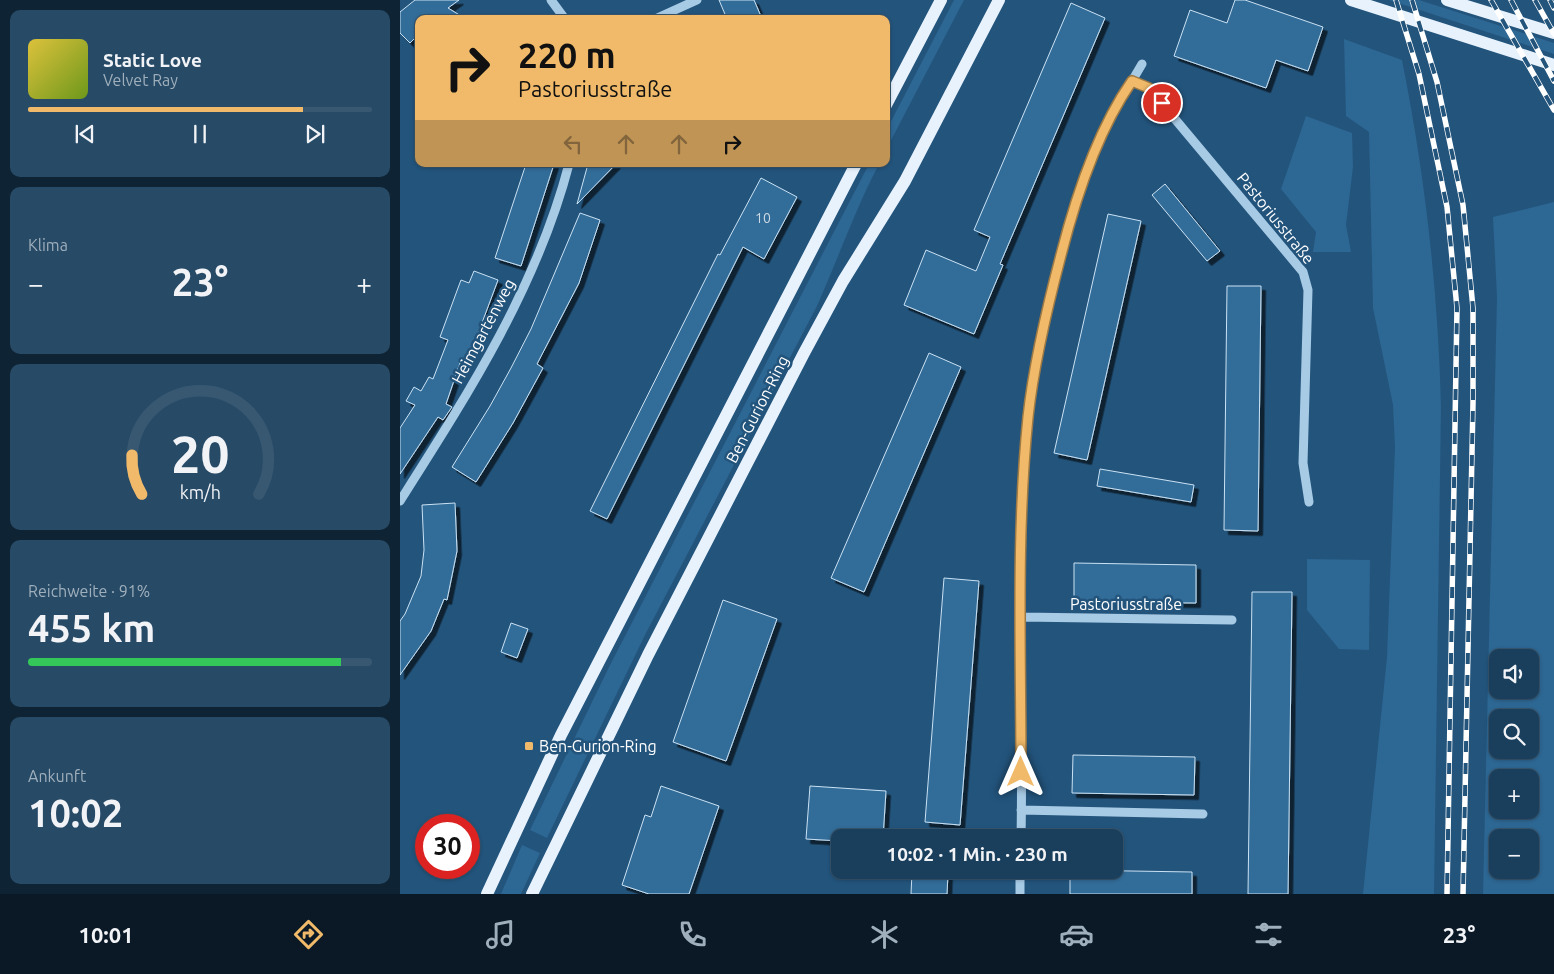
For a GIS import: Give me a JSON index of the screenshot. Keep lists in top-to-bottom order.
{
  "streets": {
    "main road": ["Ben-Gurion-Ring"],
    "street": ["Pastoriusstraße", "Heimgartenweg"]
  },
  "places": {
    "transit": ["Ben-Gurion-Ring"]
  },
  "house_numbers": ["10"],
  "page": {
    "turn": ["220 m", "Pastoriusstraße"],
    "song": ["Static Love", "Velvet Ray"],
    "tile": [
      "Klima",
      ["Reichweite · 91%", "455 km"],
      ["Ankunft", "10:02"]
    ],
    "heat": ["−", "23°", "+"],
    "map_buttons": ["+", "−"],
    "limit": "30",
    "trip": "10:02 · 1 Min. · 230 m",
    "tabs": ["10:01", "23°"],
    "gauge": ["20", "km/h"]
  }
}
